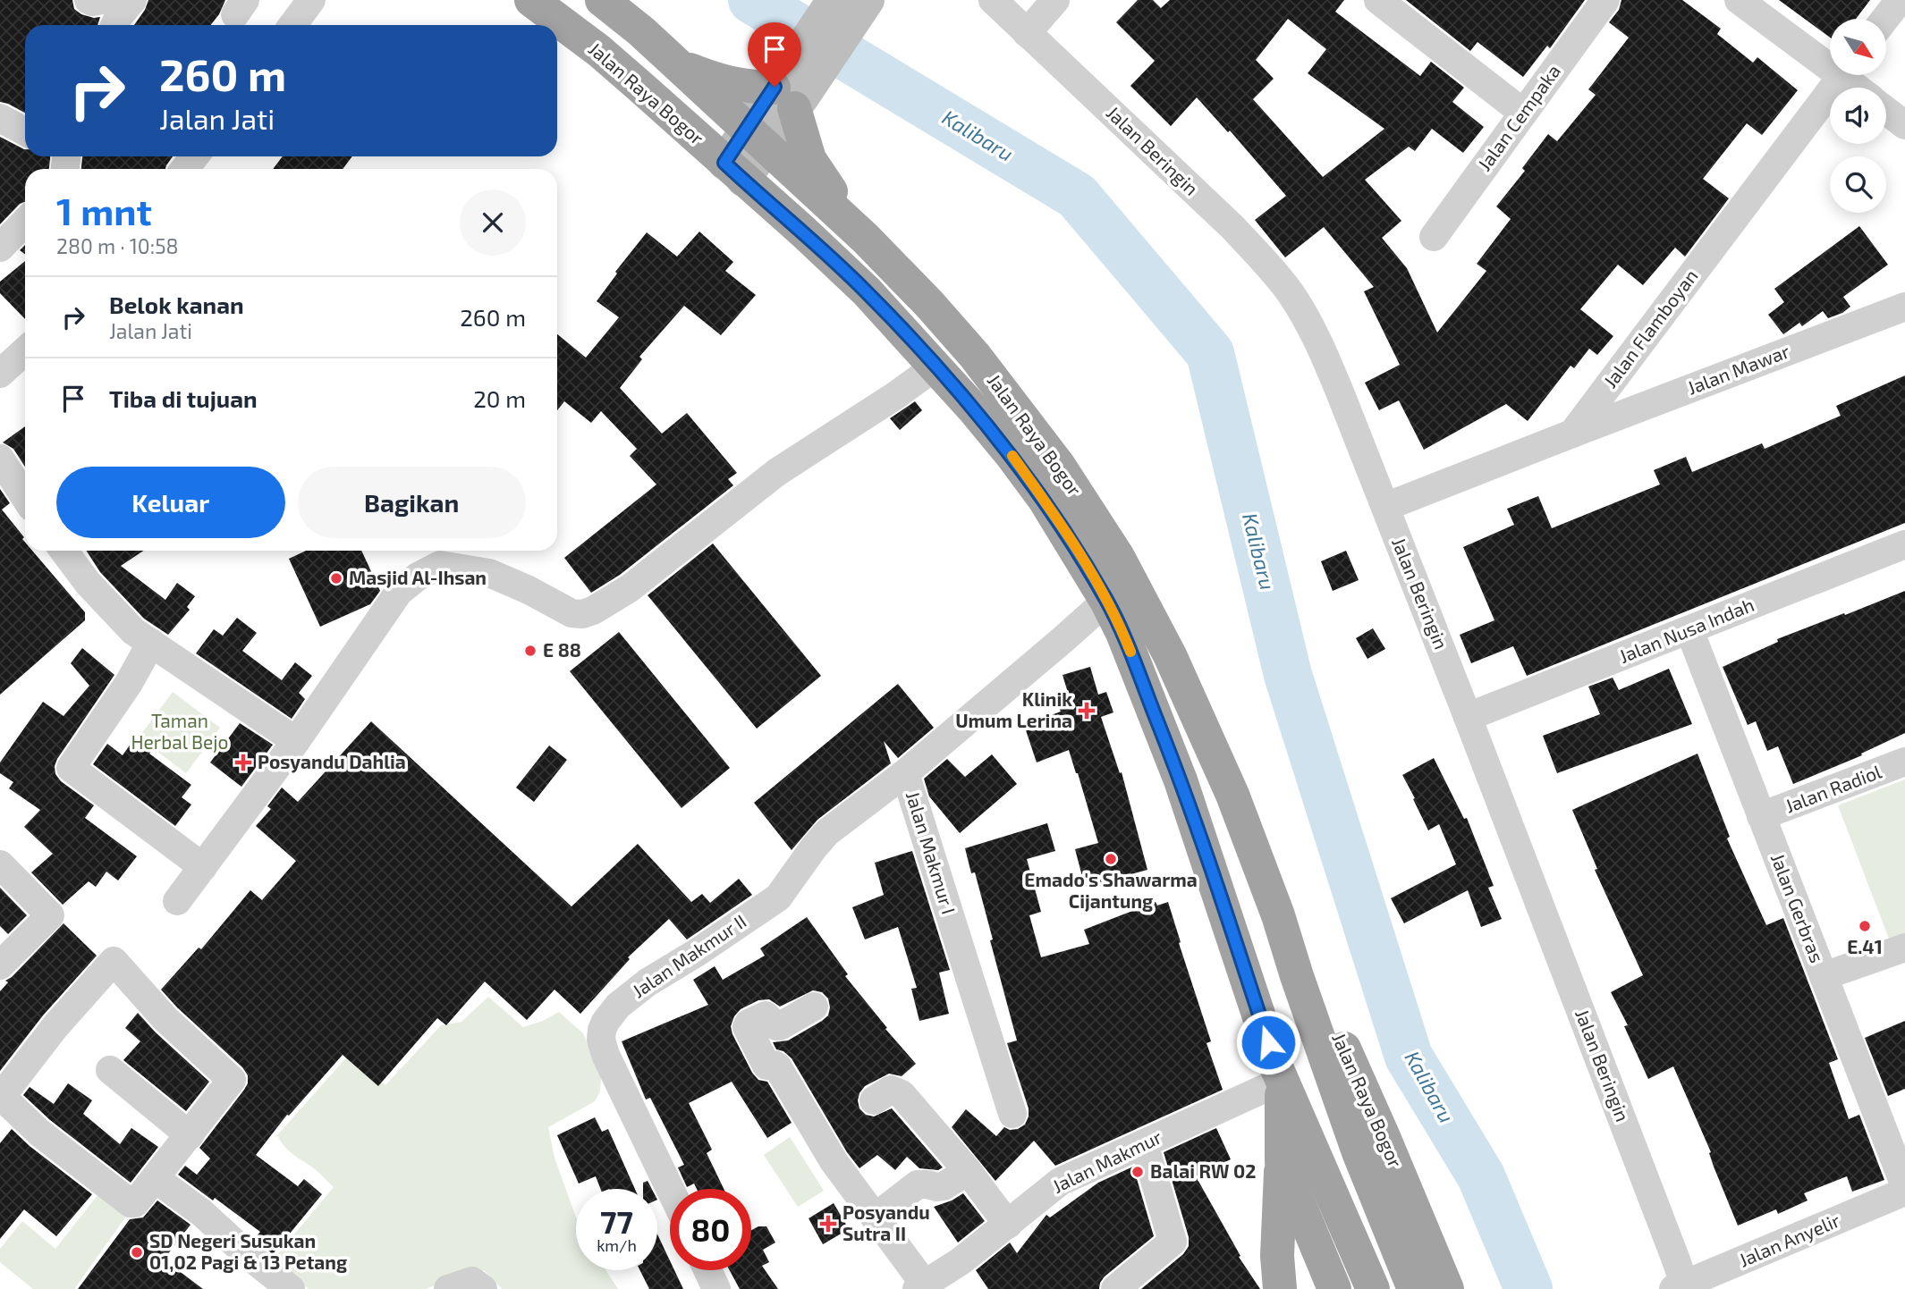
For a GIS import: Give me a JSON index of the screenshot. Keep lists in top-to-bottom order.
{
  "streets": {
    "highway": ["Jalan Raya Bogor"],
    "street": [
      "Jalan Cempaka",
      "Jalan Beringin",
      "Jalan Flamboyan",
      "Jalan Mawar",
      "Jalan Nusa Indah",
      "Jalan Radiol",
      "Jalan Makmur I",
      "Jalan Gerbras",
      "Jalan Makmur II",
      "Jalan Makmur",
      "Jalan Anyelir"
    ]
  },
  "crossings": [
    ["Jalan Raya Bogor", "Jalan Makmur I"],
    ["Jalan Raya Bogor", "Jalan Makmur"],
    ["Jalan Beringin", "Jalan Nusa Indah"],
    ["Jalan Beringin", "Jalan Anyelir"],
    ["Jalan Flamboyan", "Jalan Mawar"],
    ["Jalan Nusa Indah", "Jalan Gerbras"],
    ["Jalan Radiol", "Jalan Gerbras"],
    ["Jalan Makmur I", "Jalan Makmur II"]
  ],
  "water": ["Kalibaru"],
  "parks": ["Taman Herbal Bejo"],
  "places": {
    "other": [
      "Masjid Al-Ihsan",
      "E 88",
      "Emado's Shawarma Cijantung",
      "E.41",
      "Balai RW 02",
      "SD Negeri Susukan 01,02 Pagi & 13 Petang"
    ],
    "health": ["Klinik Umum Lerina", "Posyandu Dahlia", "Posyandu Sutra II"]
  },
  "north": "bottom right",
  "page": {
    "turn": ["260 m", "Jalan Jati"],
    "heading": ["1 mnt", "280 m · 10:58"],
    "list": [
      {
        "name": "Belok kanan",
        "note": "Jalan Jati",
        "value": "260 m"
      },
      {
        "name": "Tiba di tujuan",
        "value": "20 m"
      }
    ],
    "buttons": ["Keluar", "Bagikan"],
    "speed": "77 km/h",
    "limit": "80"
  }
}
